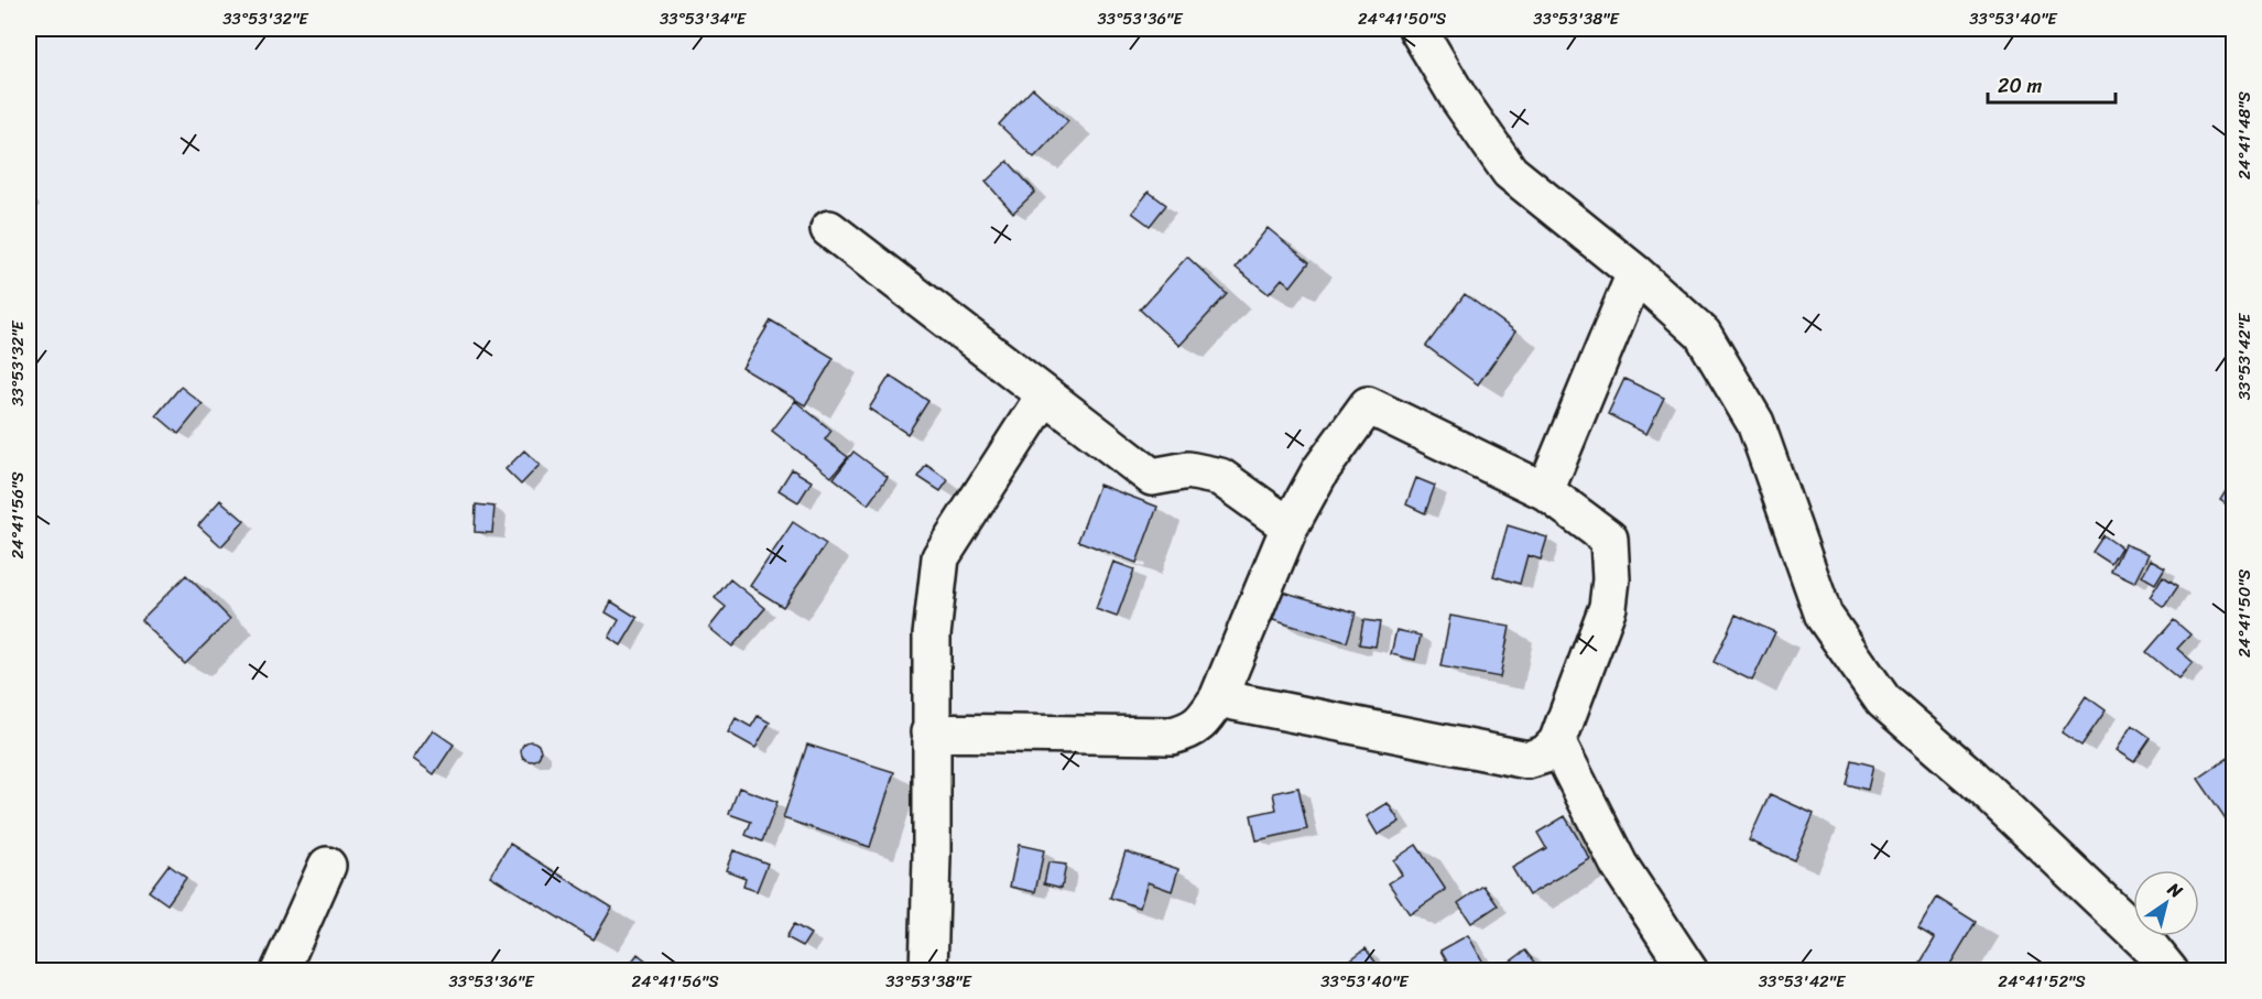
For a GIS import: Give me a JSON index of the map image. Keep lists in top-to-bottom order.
{
  "scale_bar": "20 m",
  "north": "top right",
  "coordinates": [
    "33°53'32\"E",
    "33°53'34\"E",
    "33°53'36\"E",
    "24°41'50\"S",
    "33°53'38\"E",
    "33°53'40\"E",
    "24°41'48\"S",
    "33°53'42\"E",
    "24°41'56\"S",
    "24°41'52\"S"
  ]
}
